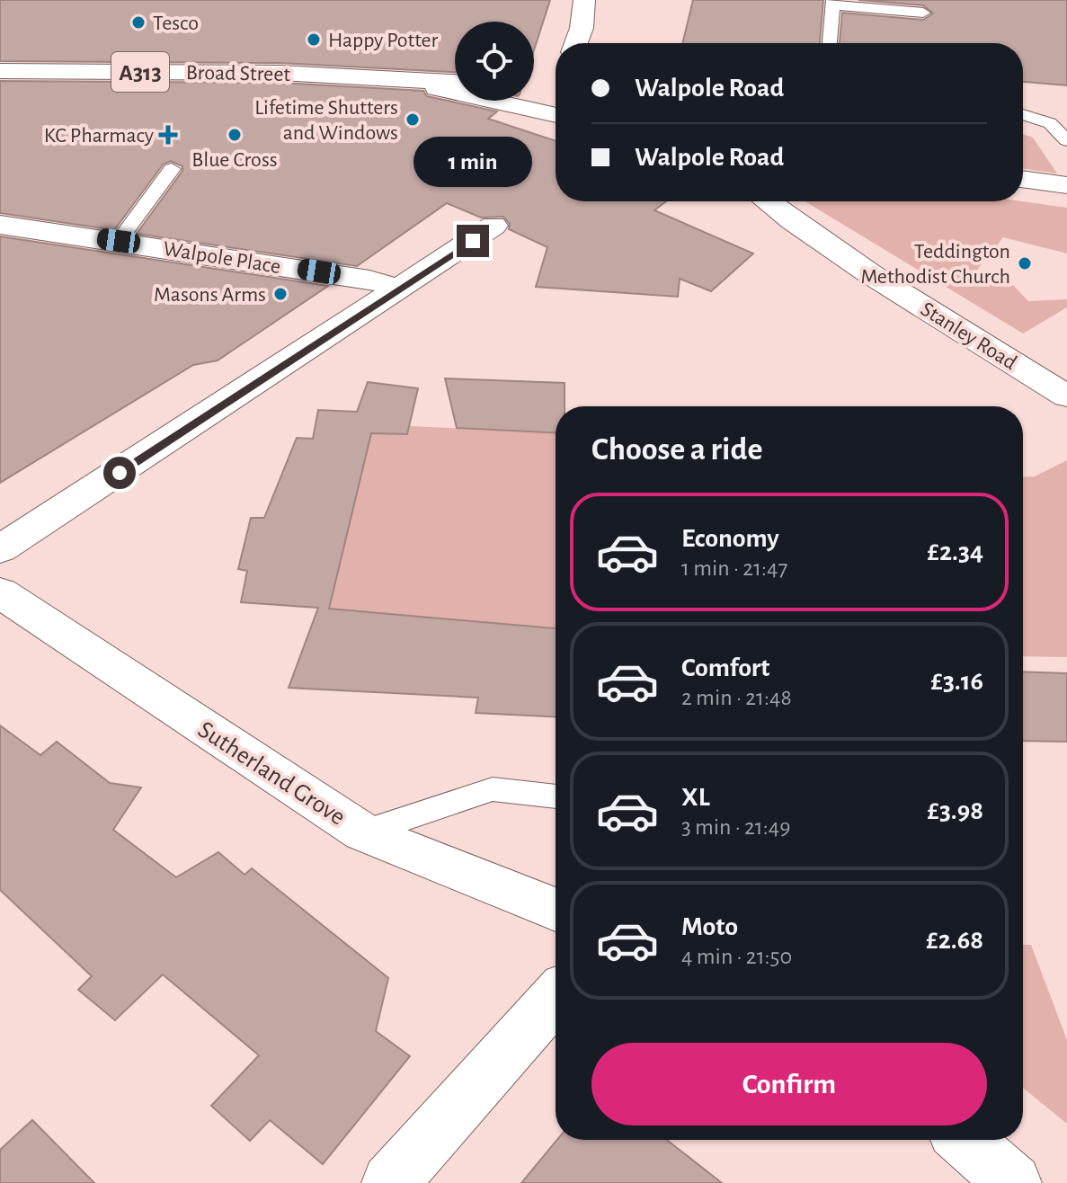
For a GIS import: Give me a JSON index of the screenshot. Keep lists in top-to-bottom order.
{
  "streets": {
    "street": [
      "A313",
      "Broad Street",
      "Walpole Place",
      "Stanley Road",
      "Sutherland Grove"
    ]
  },
  "places": {
    "other": [
      "Tesco",
      "Happy Potter",
      "Lifetime Shutters and Windows",
      "Blue Cross",
      "Teddington Methodist Church",
      "Masons Arms"
    ],
    "health": ["KC Pharmacy"]
  },
  "page": {
    "banner": ["Walpole Road", "Walpole Road"],
    "bubble": "1 min",
    "heading": "Choose a ride",
    "list": [
      {
        "name": "Economy",
        "note": "1 min · 21:47",
        "value": "£2.34"
      },
      {
        "name": "Comfort",
        "note": "2 min · 21:48",
        "value": "£3.16"
      },
      {
        "name": "XL",
        "note": "3 min · 21:49",
        "value": "£3.98"
      },
      {
        "name": "Moto",
        "note": "4 min · 21:50",
        "value": "£2.68"
      }
    ],
    "buttons": "Confirm"
  }
}
